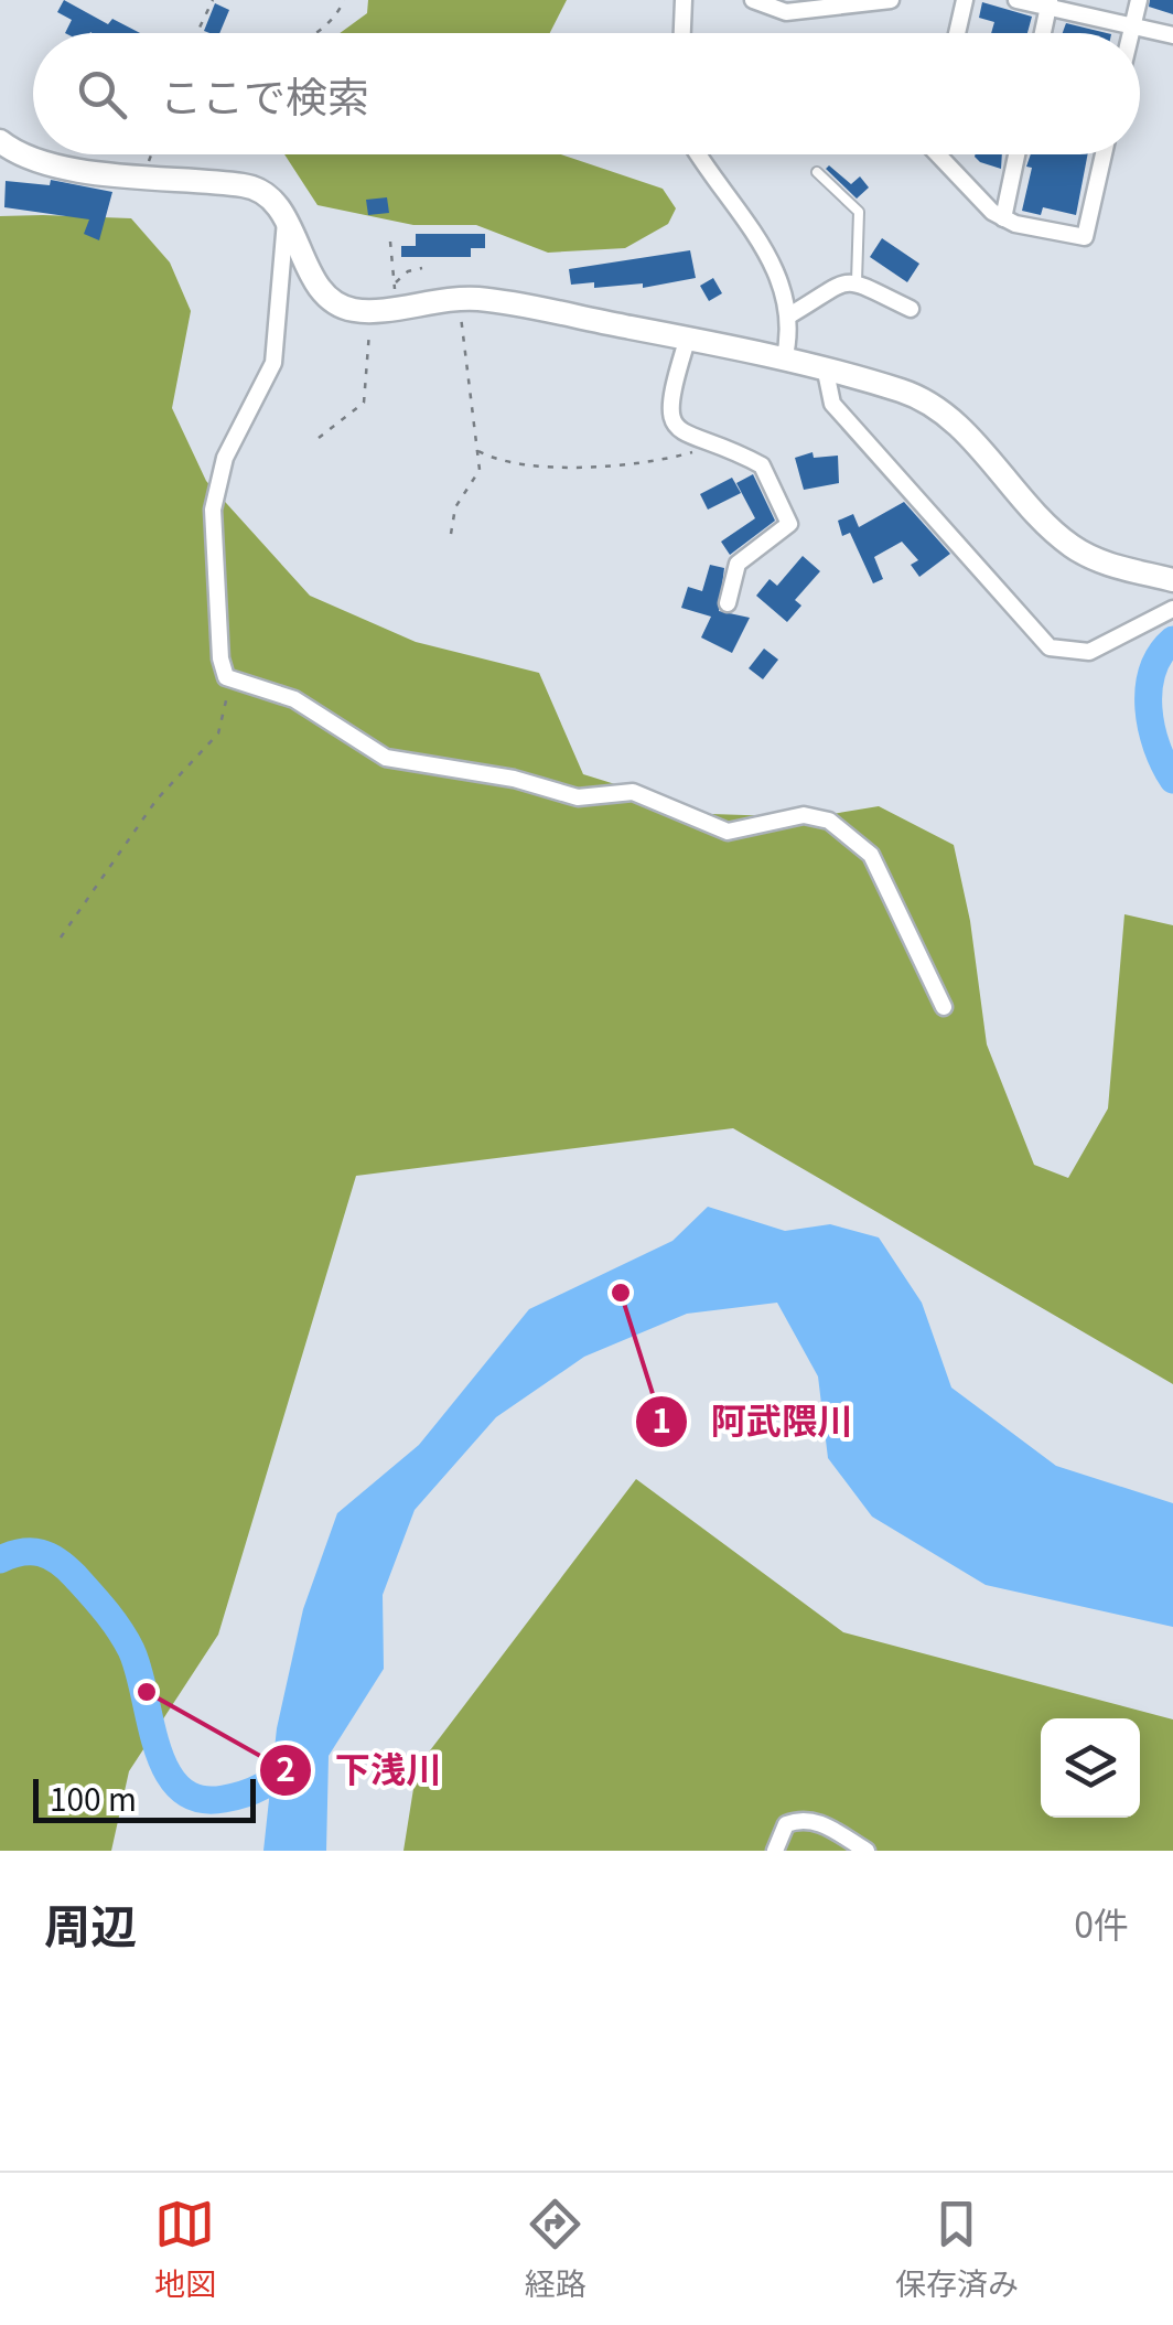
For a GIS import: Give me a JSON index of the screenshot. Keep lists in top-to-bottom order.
{
  "places": ["阿武隈川", "下浅川"],
  "scale_bar": "100 m",
  "page": {
    "search": "ここで検索",
    "scale": "100 m",
    "heading": ["周辺", "0件"],
    "nav": ["地図", "経路", "保存済み"]
  }
}
